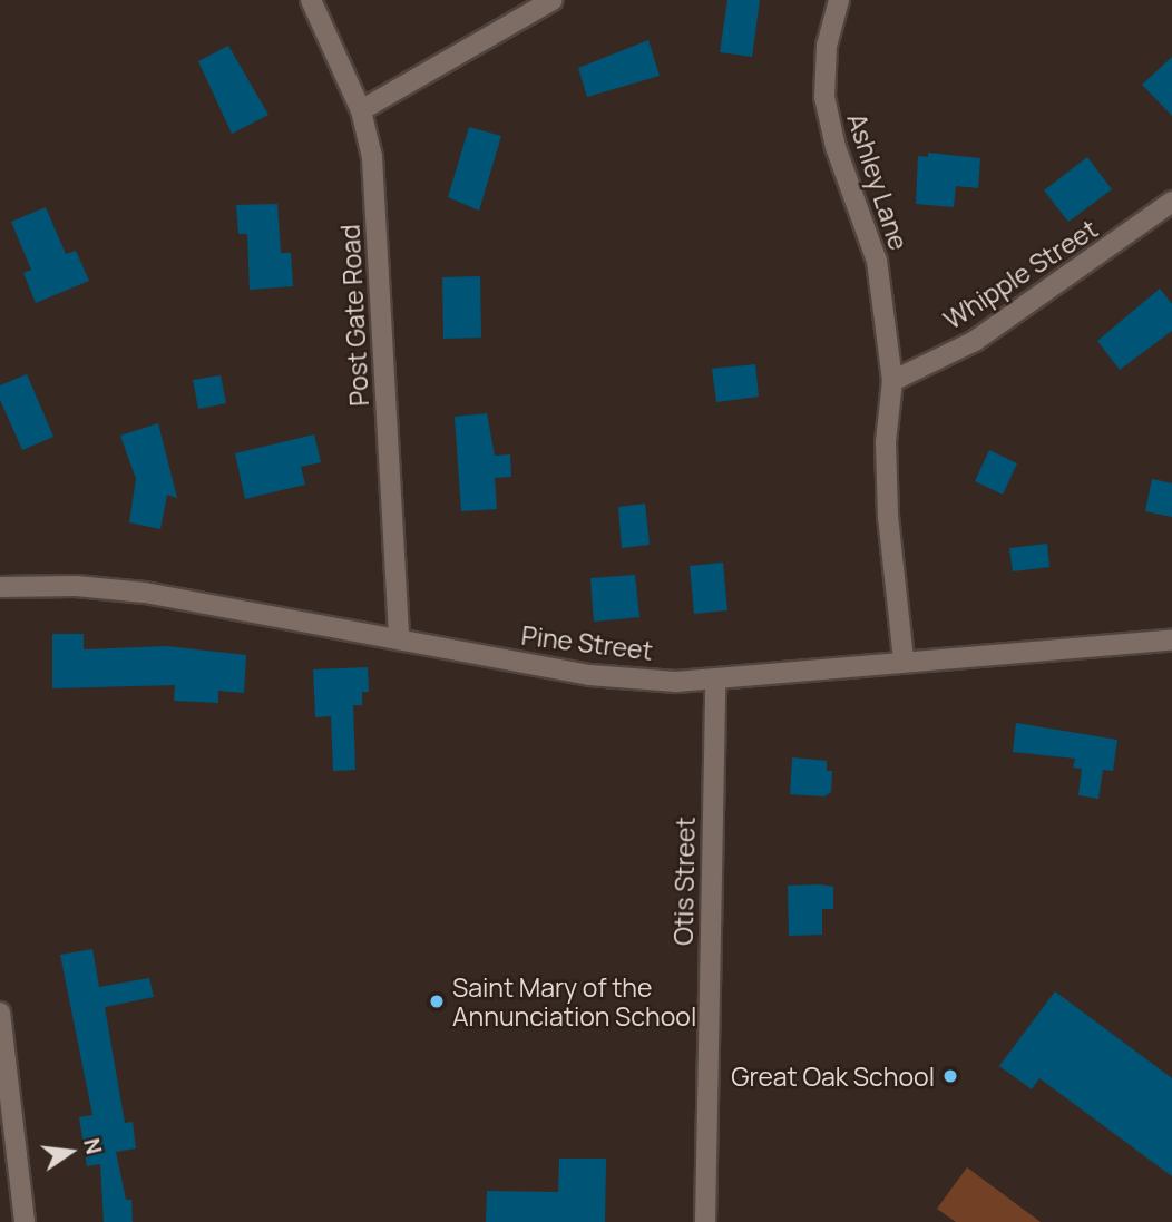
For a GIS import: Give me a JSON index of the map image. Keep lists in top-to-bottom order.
{
  "streets": {
    "street": [
      "Ashley Lane",
      "Whipple Street",
      "Post Gate Road",
      "Pine Street",
      "Otis Street"
    ]
  },
  "crossings": [
    ["Ashley Lane", "Whipple Street"],
    ["Post Gate Road", "Pine Street"],
    ["Pine Street", "Otis Street"]
  ],
  "places": ["Saint Mary of the Annunciation School", "Great Oak School"],
  "north": "right"
}
